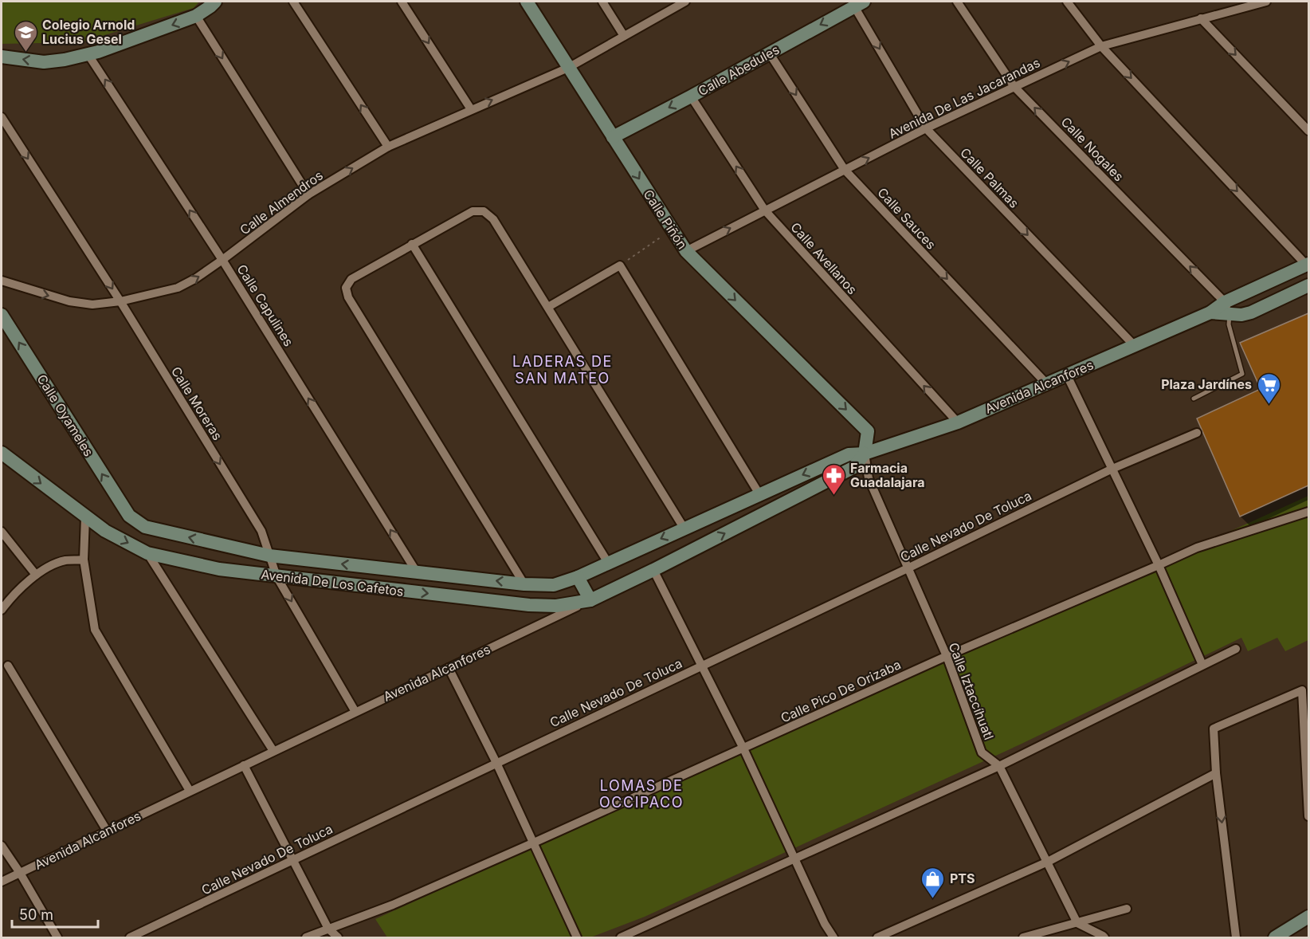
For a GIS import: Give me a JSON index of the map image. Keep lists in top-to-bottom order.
{
  "streets": {
    "street": [
      "Calle Abedules",
      "Avenida De Las Jacarandas",
      "Calle Nogales",
      "Calle Palmas",
      "Calle Almendros",
      "Calle Sauces",
      "Calle Piñón",
      "Calle Avellanos",
      "Calle Capulines",
      "Avenida Alcanfores",
      "Calle Moreras",
      "Calle Oyameles",
      "Calle Nevado De Toluca",
      "Avenida De Los Cafetos",
      "Calle Pico De Orizaba",
      "Calle Iztaccíhuatl"
    ]
  },
  "crossings": [
    ["Calle Abedules", "Calle Palmas"],
    ["Calle Abedules", "Calle Sauces"],
    ["Calle Abedules", "Calle Piñón"],
    ["Calle Abedules", "Calle Avellanos"],
    ["Avenida De Las Jacarandas", "Calle Nogales"],
    ["Avenida De Las Jacarandas", "Calle Palmas"],
    ["Avenida De Las Jacarandas", "Calle Sauces"],
    ["Avenida De Las Jacarandas", "Calle Piñón"],
    ["Avenida De Las Jacarandas", "Calle Avellanos"],
    ["Calle Nogales", "Avenida Alcanfores"],
    ["Calle Palmas", "Avenida Alcanfores"],
    ["Calle Almendros", "Calle Piñón"],
    ["Calle Almendros", "Calle Capulines"],
    ["Calle Almendros", "Calle Moreras"],
    ["Calle Sauces", "Avenida Alcanfores"],
    ["Calle Piñón", "Avenida Alcanfores"],
    ["Calle Piñón", "Calle Iztaccíhuatl"],
    ["Calle Avellanos", "Avenida Alcanfores"],
    ["Calle Capulines", "Avenida De Los Cafetos"],
    ["Avenida Alcanfores", "Calle Moreras"],
    ["Avenida Alcanfores", "Avenida De Los Cafetos"],
    ["Avenida Alcanfores", "Calle Iztaccíhuatl"],
    ["Calle Moreras", "Avenida De Los Cafetos"],
    ["Calle Oyameles", "Avenida De Los Cafetos"],
    ["Calle Nevado De Toluca", "Calle Iztaccíhuatl"],
    ["Calle Pico De Orizaba", "Calle Iztaccíhuatl"]
  ],
  "one_way": [
    "Calle Abedules",
    "Avenida De Las Jacarandas",
    "Calle Nogales",
    "Calle Palmas",
    "Calle Almendros",
    "Calle Sauces",
    "Calle Avellanos",
    "Calle Capulines",
    "Calle Moreras",
    "Calle Oyameles"
  ],
  "districts": ["LADERAS DE SAN MATEO", "LOMAS DE OCCIPACO"],
  "places": {
    "school or university": ["Colegio Arnold Lucius Gesel"],
    "supermarket": ["Plaza Jardínes"],
    "pharmacy": ["Farmacia Guadalajara"],
    "shop": ["PTS"]
  },
  "scale_bar": "50 m"
}
